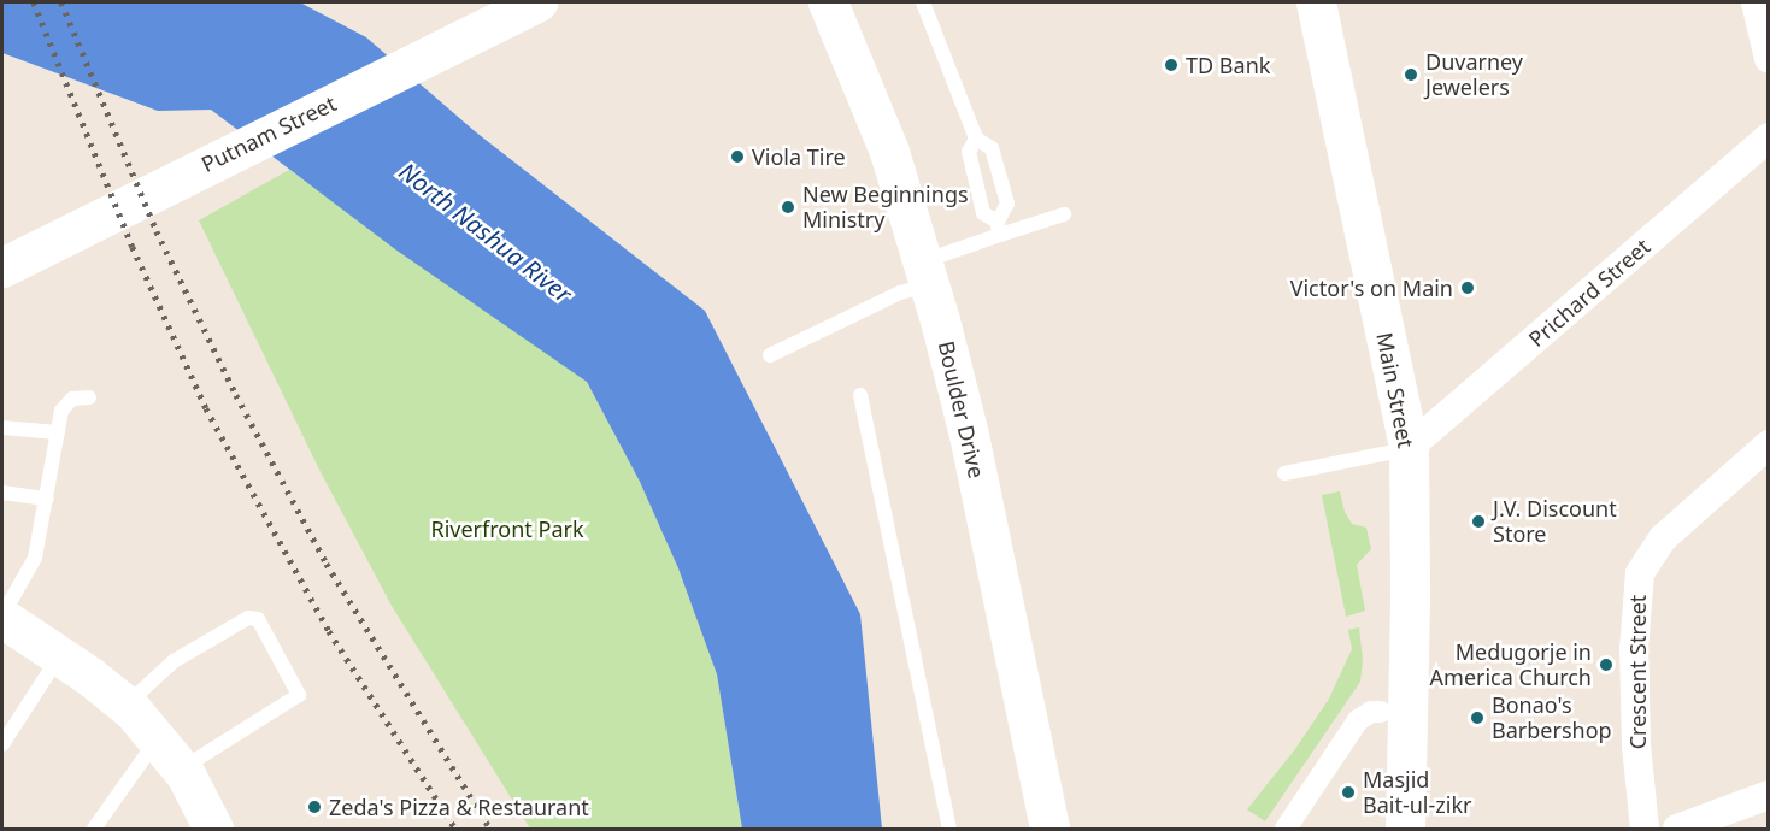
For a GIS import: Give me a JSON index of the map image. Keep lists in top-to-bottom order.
{
  "streets": {
    "main road": ["Putnam Street", "Main Street", "Boulder Drive"],
    "street": ["Prichard Street", "Crescent Street"]
  },
  "crossings": [
    ["Prichard Street", "Main Street"]
  ],
  "water": ["North Nashua River"],
  "parks": ["Riverfront Park"],
  "places": [
    "TD Bank",
    "Duvarney Jewelers",
    "Viola Tire",
    "New Beginnings Ministry",
    "Victor's on Main",
    "J.V. Discount Store",
    "Medugorje in America Church",
    "Bonao's Barbershop",
    "Masjid Bait-ul-zikr",
    "Zeda's Pizza & Restaurant"
  ]
}
